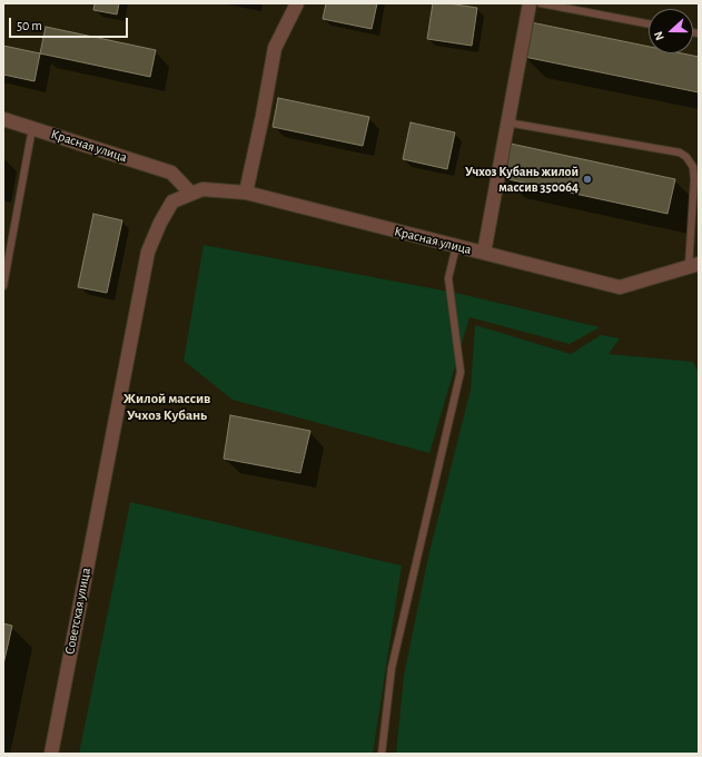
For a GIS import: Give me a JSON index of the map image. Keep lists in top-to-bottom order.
{
  "streets": {
    "street": ["Красная улица", "Советская улица"]
  },
  "crossings": [
    ["Красная улица", "Советская улица"]
  ],
  "districts": ["Жилой массив Учхоз Кубань"],
  "places": ["Учхоз Кубань жилой массив 350064"],
  "scale_bar": "50 m",
  "north": "left"
}
